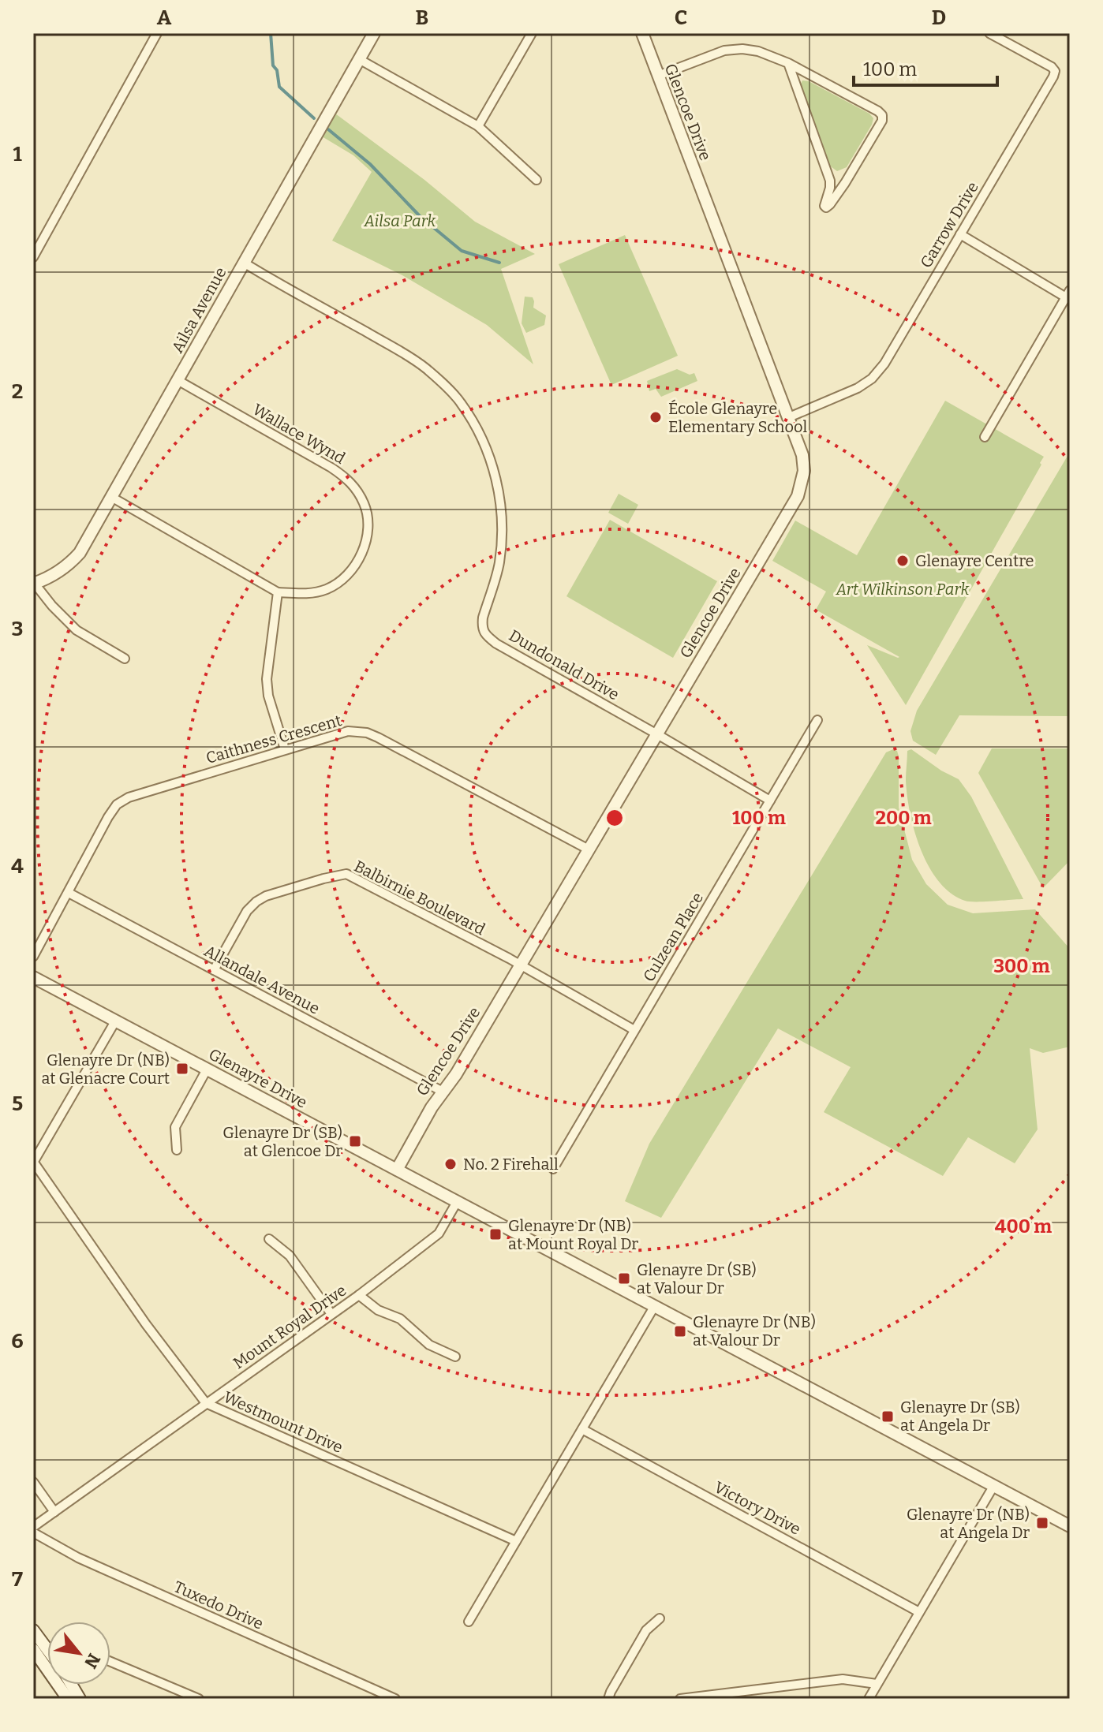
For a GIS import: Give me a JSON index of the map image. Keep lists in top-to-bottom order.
{
  "streets": {
    "street": [
      "Glencoe Drive",
      "Garrow Drive",
      "Ailsa Avenue",
      "Wallace Wynd",
      "Dundonald Drive",
      "Caithness Crescent",
      "Balbirnie Boulevard",
      "Culzean Place",
      "Allandale Avenue",
      "Glenayre Drive",
      "Mount Royal Drive",
      "Westmount Drive",
      "Victory Drive",
      "Tuxedo Drive"
    ]
  },
  "crossings": [
    ["Glencoe Drive", "Garrow Drive"],
    ["Glencoe Drive", "Dundonald Drive"],
    ["Glencoe Drive", "Caithness Crescent"],
    ["Glencoe Drive", "Balbirnie Boulevard"],
    ["Glencoe Drive", "Allandale Avenue"],
    ["Glencoe Drive", "Glenayre Drive"],
    ["Ailsa Avenue", "Wallace Wynd"],
    ["Ailsa Avenue", "Dundonald Drive"],
    ["Dundonald Drive", "Culzean Place"],
    ["Caithness Crescent", "Allandale Avenue"],
    ["Balbirnie Boulevard", "Culzean Place"],
    ["Balbirnie Boulevard", "Allandale Avenue"],
    ["Glenayre Drive", "Mount Royal Drive"],
    ["Mount Royal Drive", "Westmount Drive"]
  ],
  "parks": ["Ailsa Park", "Art Wilkinson Park"],
  "places": {
    "other": ["École Glenayre Elementary School", "Glenayre Centre", "No. 2 Firehall"],
    "transit": [
      "Glenayre Dr (NB) at Glenacre Court",
      "Glenayre Dr (SB) at Glencoe Dr",
      "Glenayre Dr (NB) at Mount Royal Dr",
      "Glenayre Dr (SB) at Valour Dr",
      "Glenayre Dr (NB) at Valour Dr",
      "Glenayre Dr (SB) at Angela Dr",
      "Glenayre Dr (NB) at Angela Dr"
    ]
  },
  "scale_bar": "100 m",
  "north": "bottom right",
  "grid": {
    "columns": [
      "A",
      "B",
      "C",
      "D"
    ],
    "rows": [
      "1",
      "2",
      "3",
      "4",
      "5",
      "6",
      "7"
    ]
  },
  "rings": [
    "100 m",
    "200 m",
    "300 m",
    "400 m"
  ]
}
